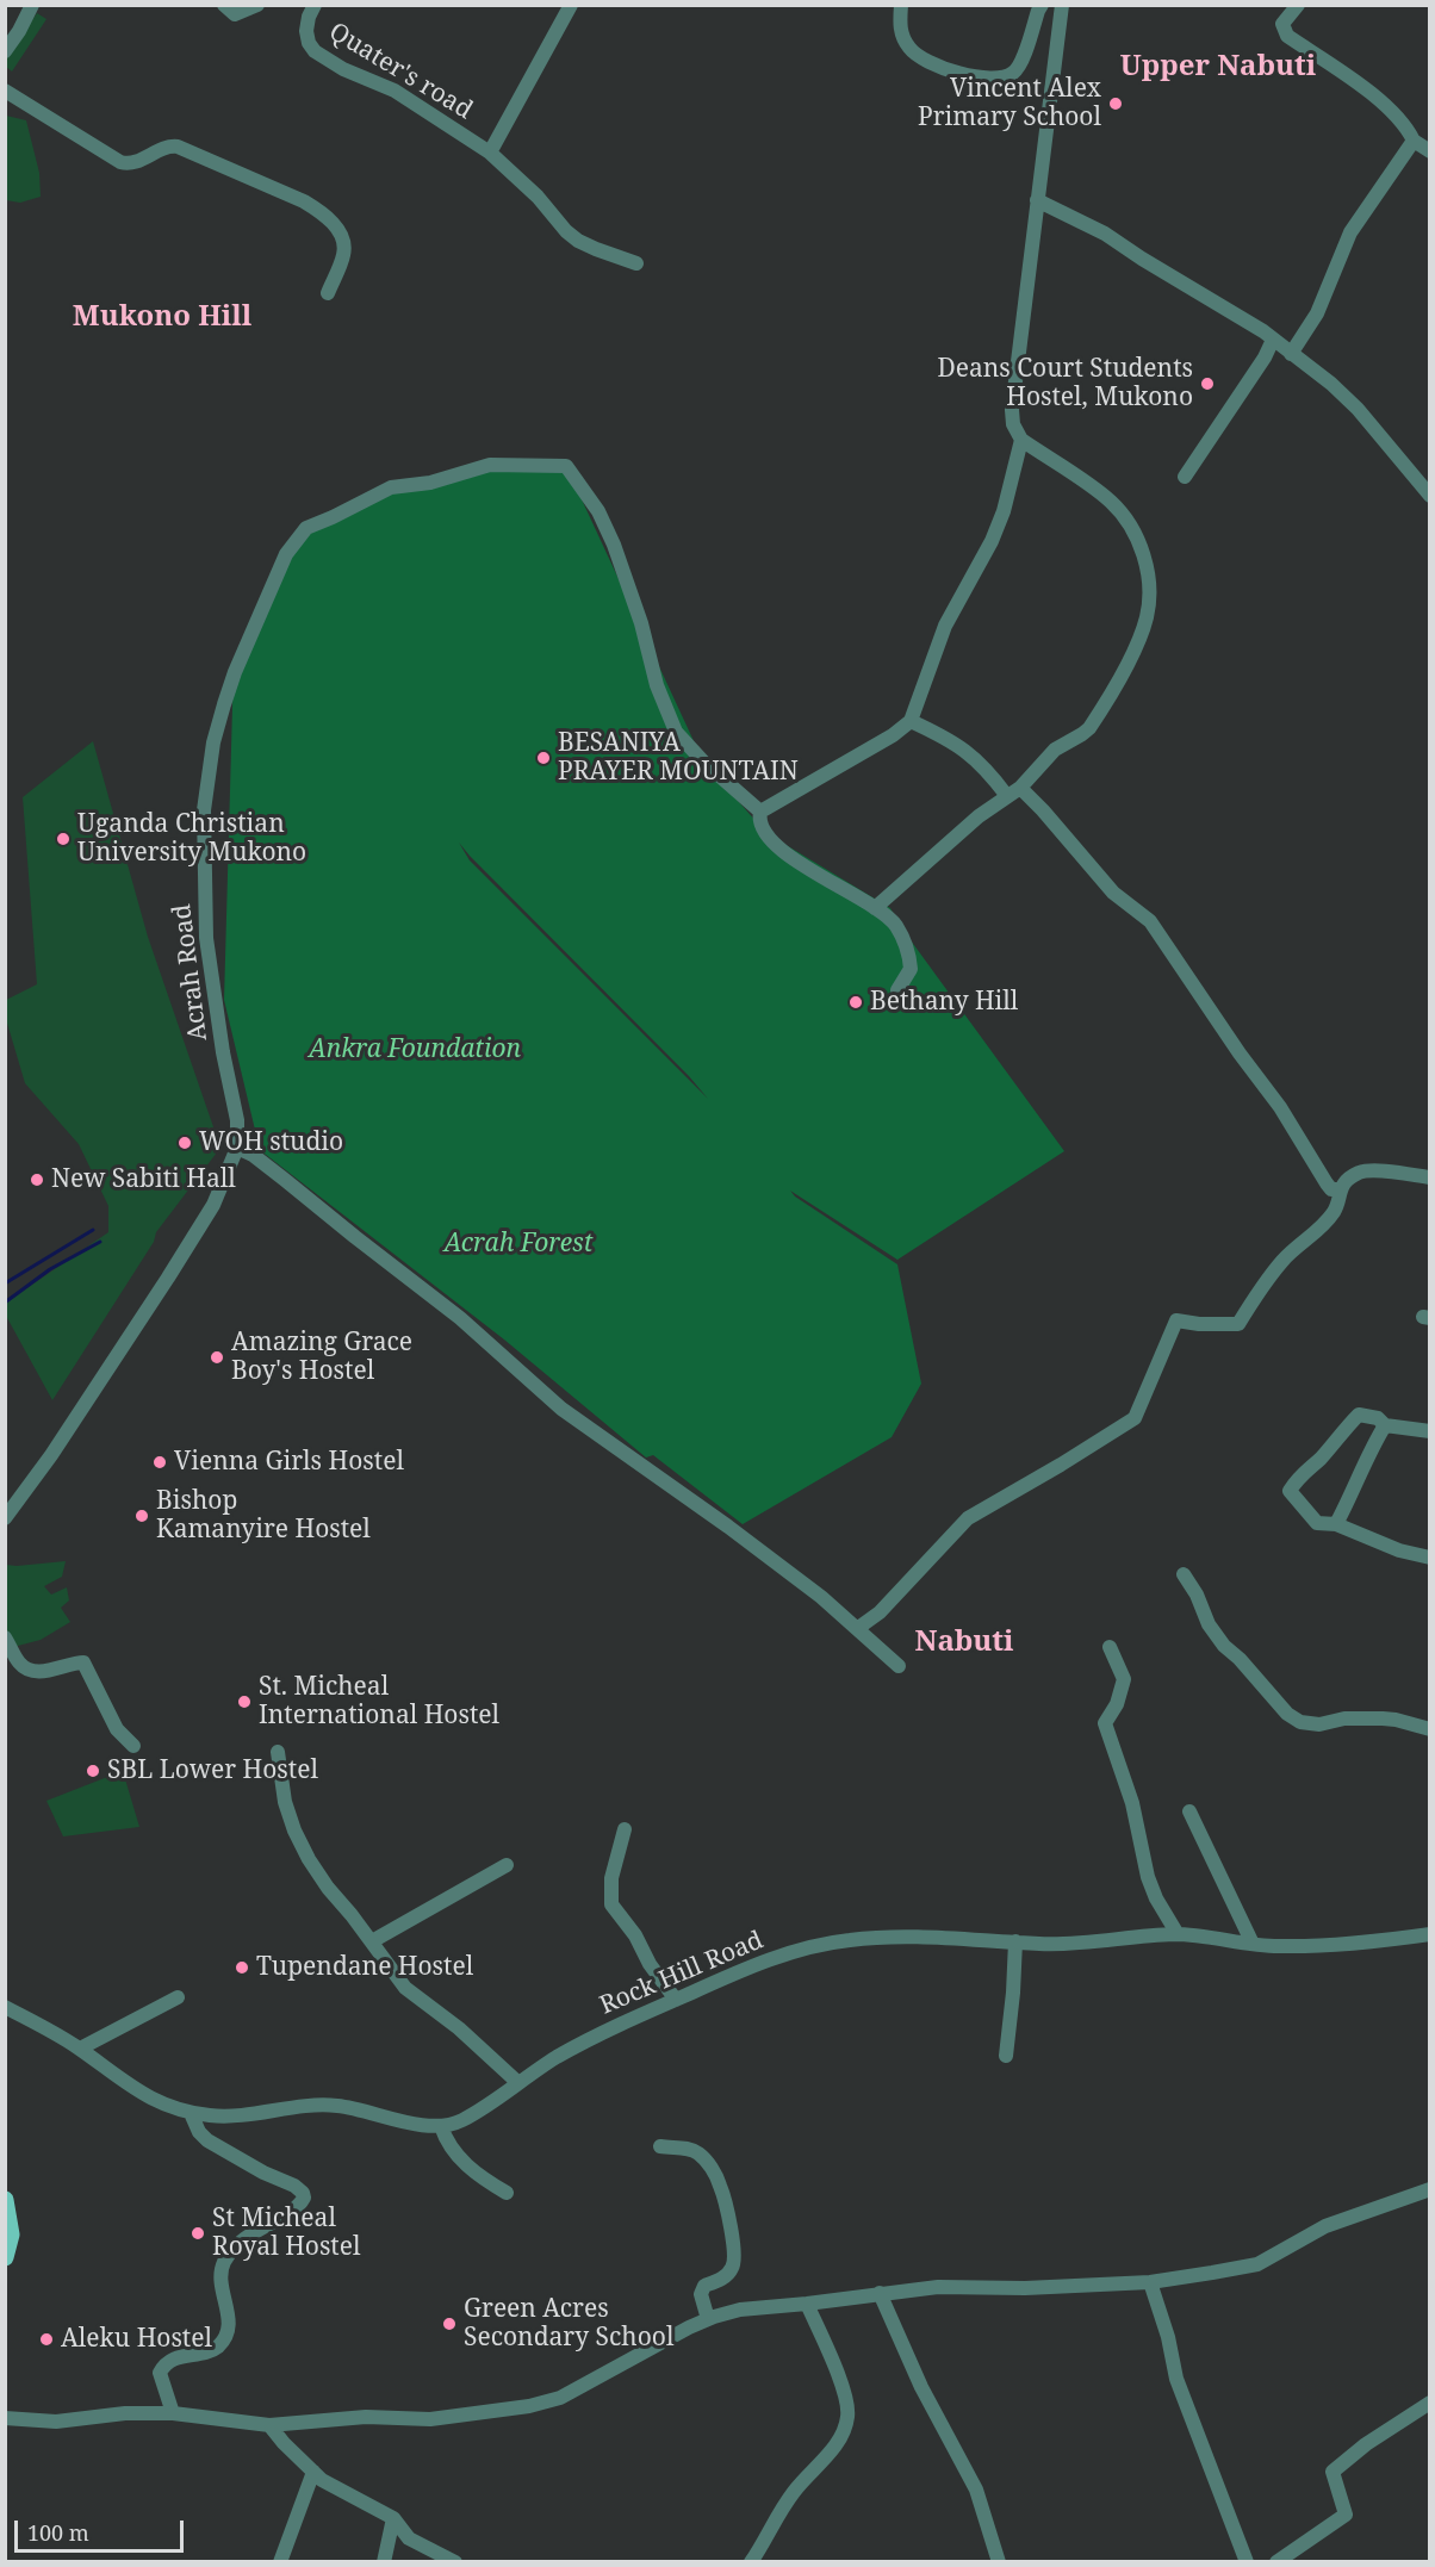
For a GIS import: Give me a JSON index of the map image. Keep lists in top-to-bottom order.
{
  "streets": {
    "street": ["Quater's road", "Acrah Road", "Rock Hill Road"]
  },
  "districts": ["Upper Nabuti", "Mukono Hill", "Nabuti"],
  "parks": ["Ankra Foundation", "Acrah Forest"],
  "places": [
    "Vincent Alex Primary School",
    "Deans Court Students Hostel, Mukono",
    "BESANIYA PRAYER MOUNTAIN",
    "Uganda Christian University Mukono",
    "Bethany Hill",
    "WOH studio",
    "New Sabiti Hall",
    "Amazing Grace Boy's Hostel",
    "Vienna Girls Hostel",
    "Bishop Kamanyire Hostel",
    "St. Micheal International Hostel",
    "SBL Lower Hostel",
    "Tupendane Hostel",
    "St Micheal Royal Hostel",
    "Green Acres Secondary School",
    "Aleku Hostel"
  ],
  "scale_bar": "100 m"
}
